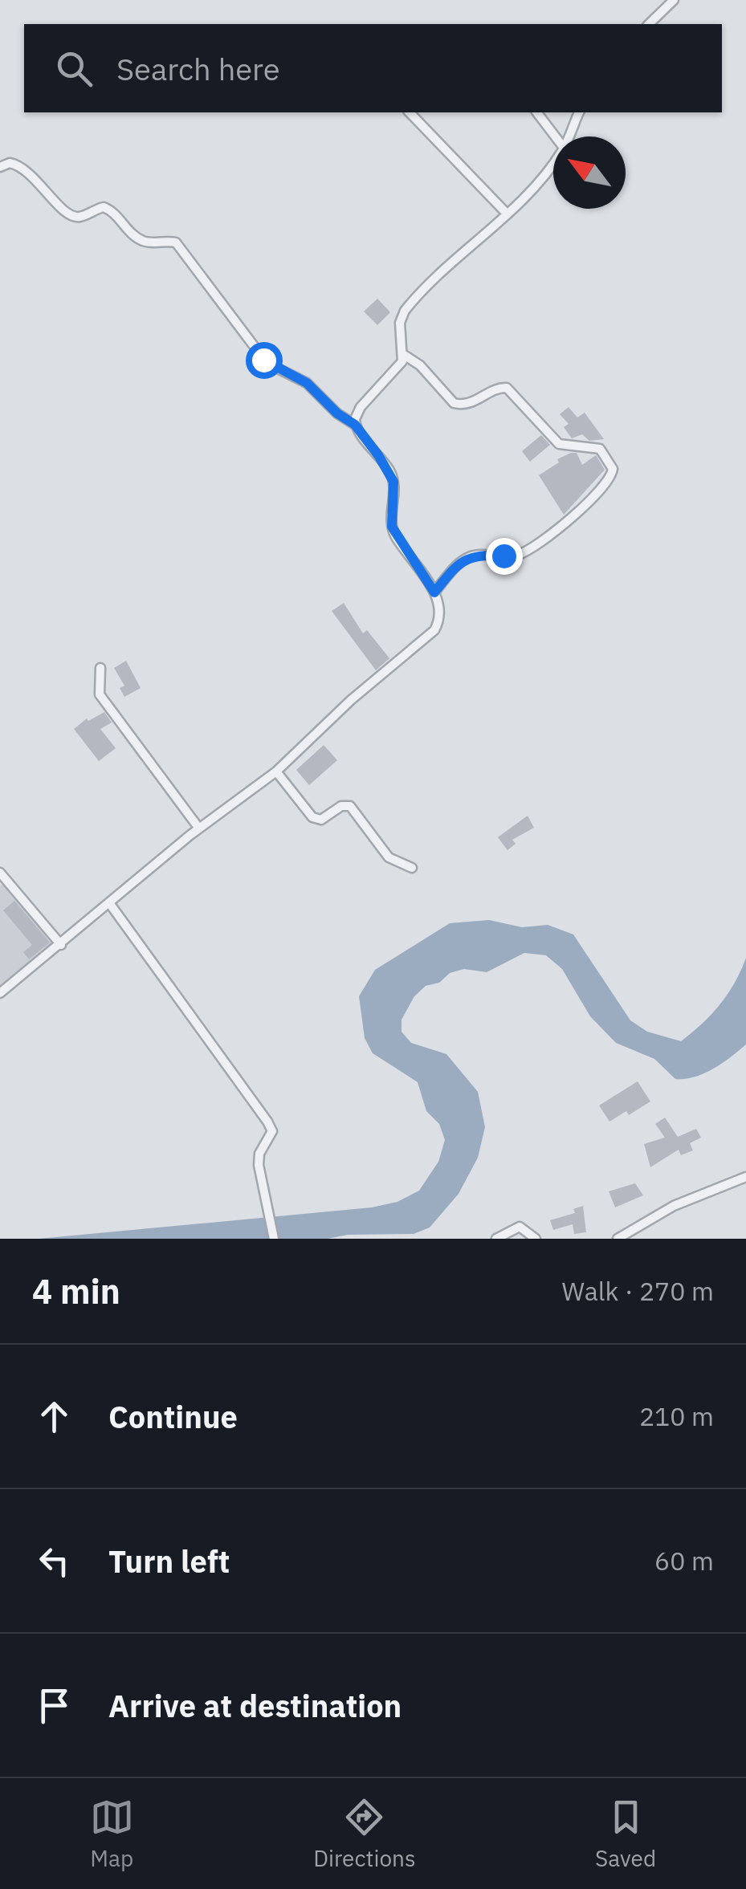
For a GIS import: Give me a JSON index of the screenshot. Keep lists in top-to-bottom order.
{
  "north": "top left",
  "page": {
    "search": "Search here",
    "heading": ["4 min", "Walk · 270 m"],
    "list": [
      ["Continue", "210 m"],
      ["Turn left", "60 m"],
      "Arrive at destination"
    ],
    "nav": ["Map", "Directions", "Saved"]
  }
}
